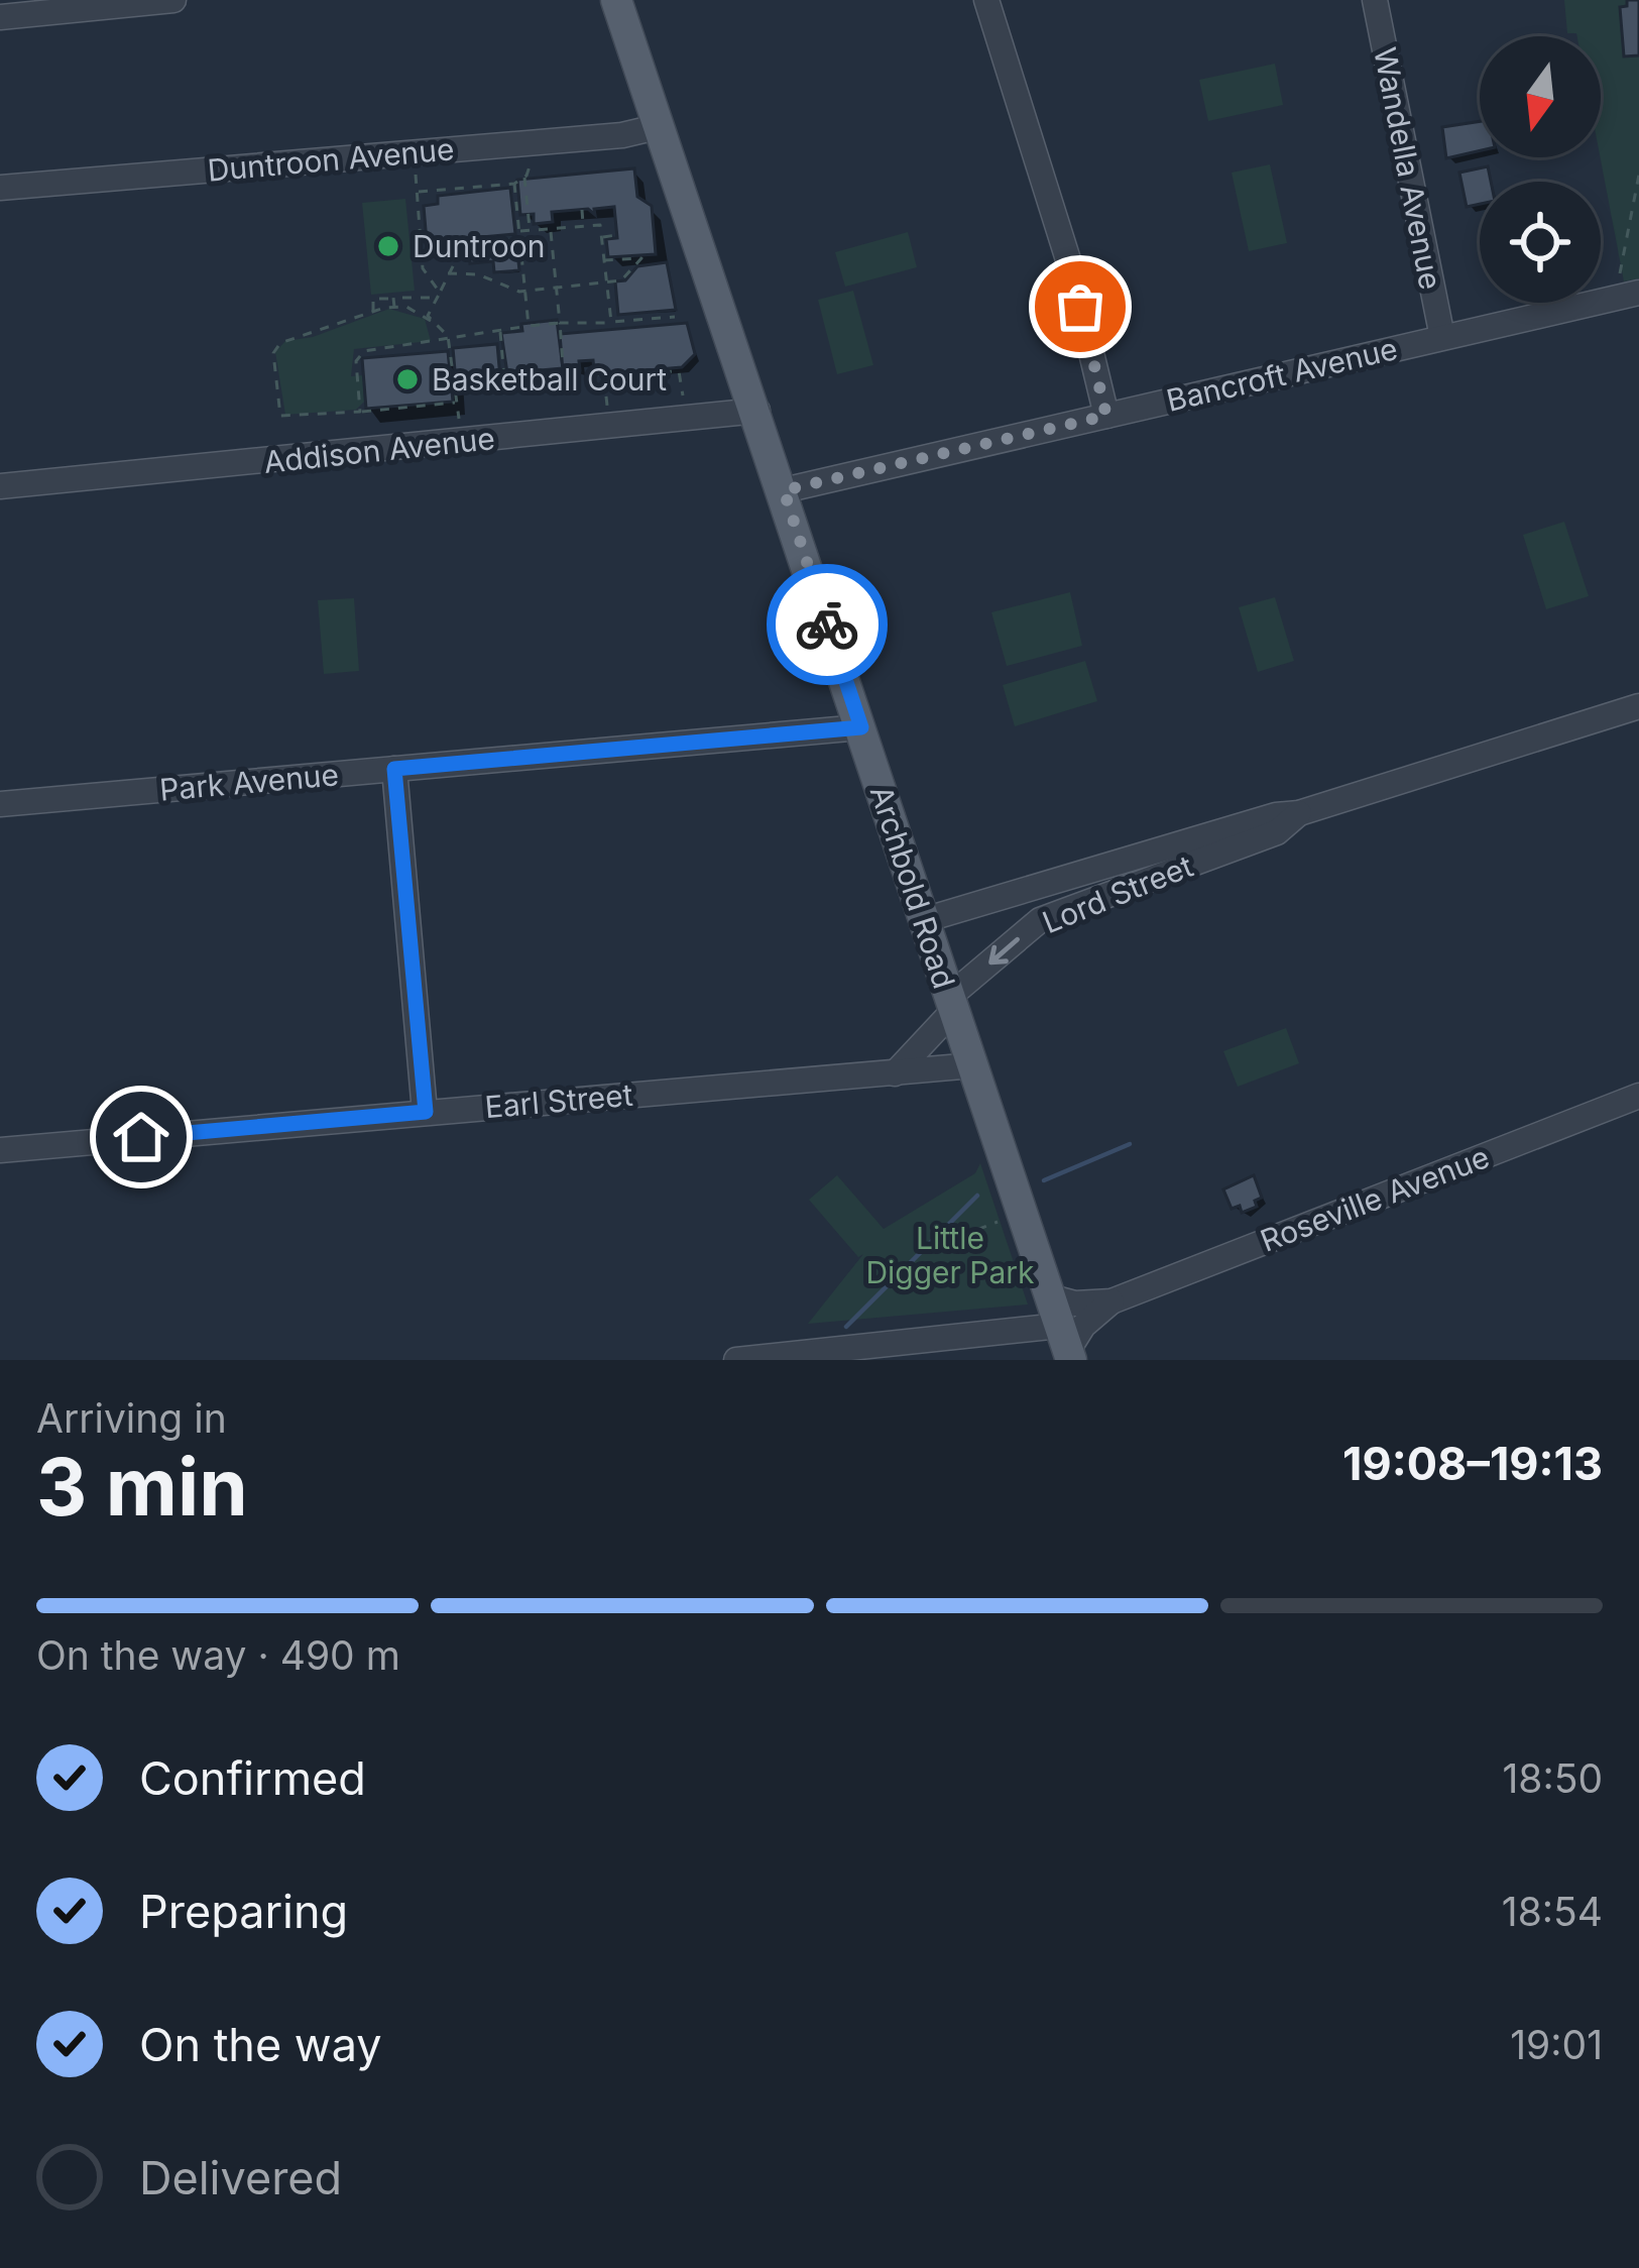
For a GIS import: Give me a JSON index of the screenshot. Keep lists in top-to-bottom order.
{
  "streets": {
    "main road": ["Archbold Road"],
    "street": [
      "Duntroon Avenue",
      "Wandella Avenue",
      "Bancroft Avenue",
      "Addison Avenue",
      "Park Avenue",
      "Lord Street",
      "Earl Street",
      "Roseville Avenue"
    ]
  },
  "crossings": [
    ["Duntroon Avenue", "Archbold Road"],
    ["Wandella Avenue", "Bancroft Avenue"],
    ["Bancroft Avenue", "Archbold Road"],
    ["Addison Avenue", "Archbold Road"],
    ["Park Avenue", "Archbold Road"],
    ["Archbold Road", "Lord Street"],
    ["Archbold Road", "Earl Street"],
    ["Archbold Road", "Roseville Avenue"],
    ["Lord Street", "Earl Street"]
  ],
  "parks": ["Little Digger Park"],
  "places": ["Duntroon", "Basketball Court"],
  "north": "bottom",
  "page": {
    "heading": ["3 min", "Arriving in", "19:08–19:13"],
    "bar": "On the way · 490 m",
    "list": [
      ["Confirmed", "18:50"],
      ["Preparing", "18:54"],
      ["On the way", "19:01"],
      "Delivered"
    ]
  }
}
